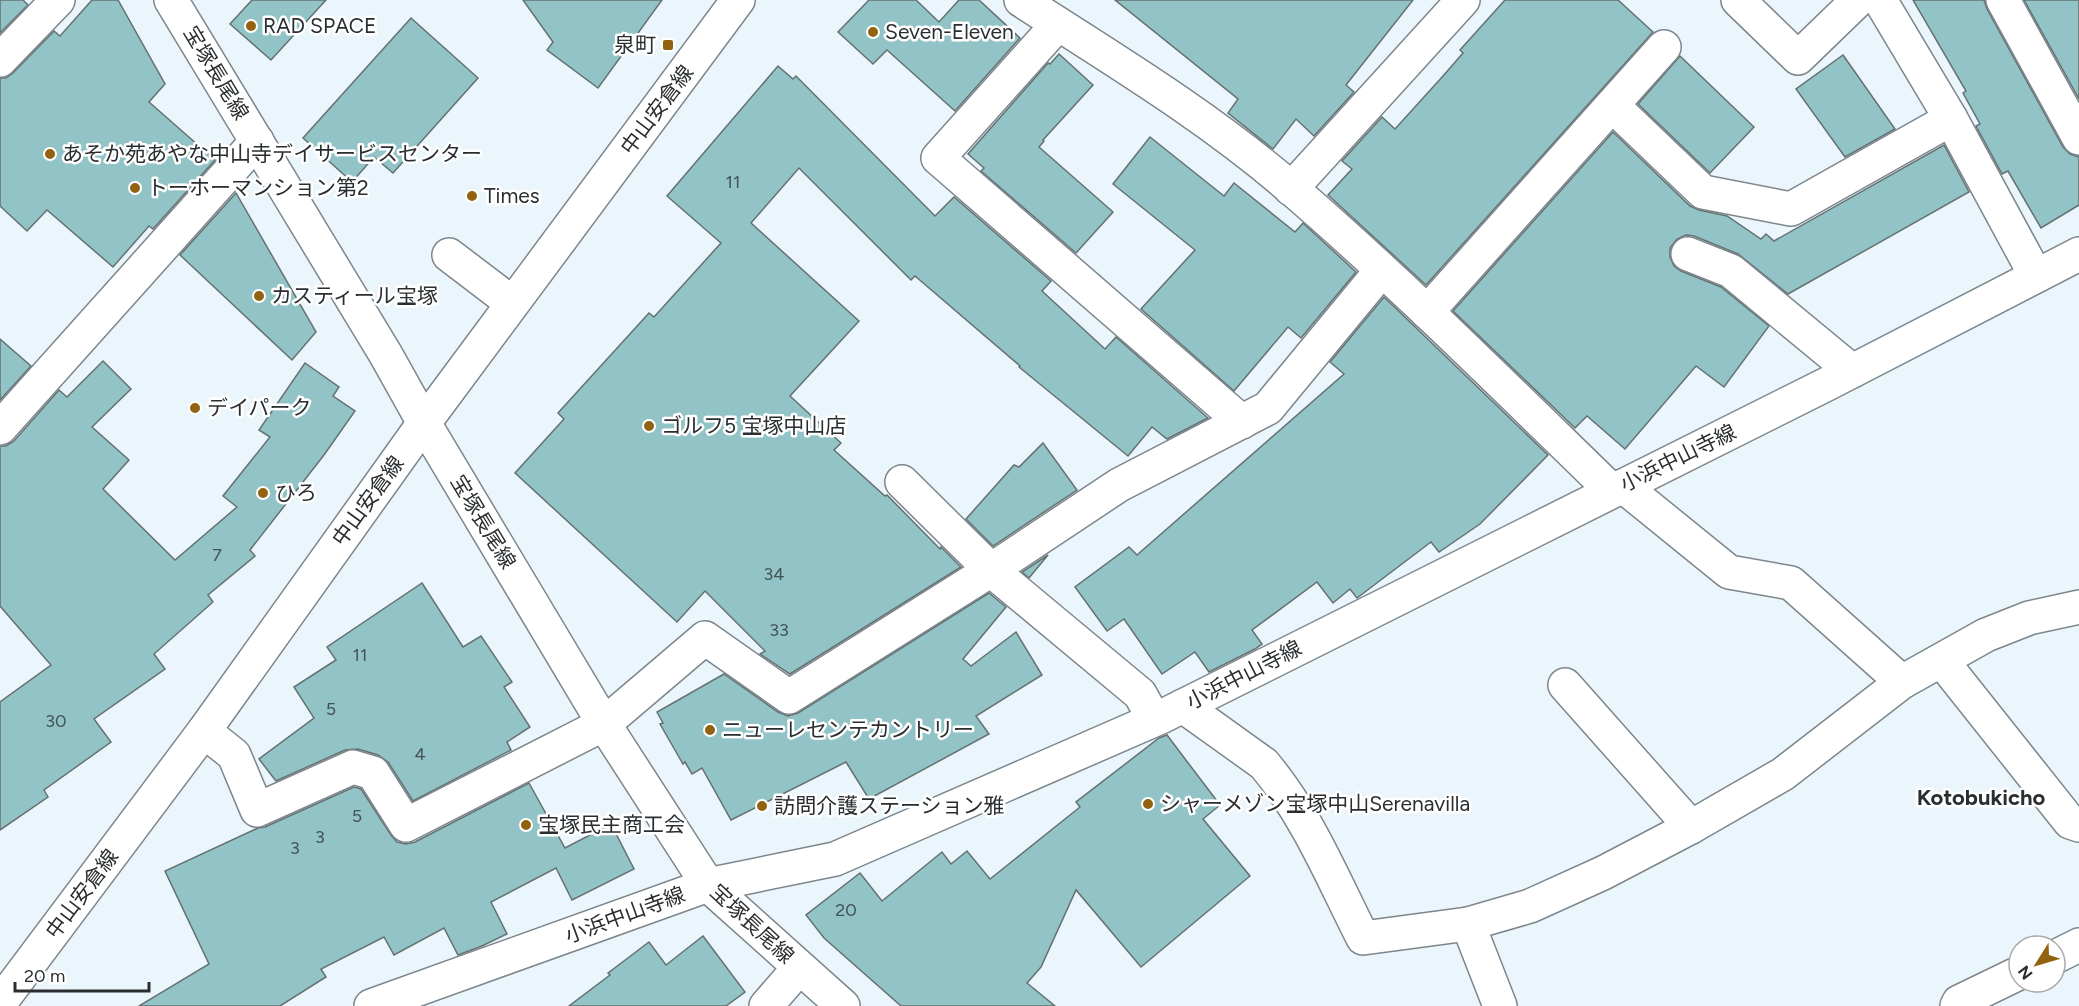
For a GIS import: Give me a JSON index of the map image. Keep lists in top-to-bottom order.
{
  "streets": {
    "street": ["宝塚長尾線", "中山安倉線", "小浜中山寺線"]
  },
  "crossings": [
    ["宝塚長尾線", "中山安倉線"],
    ["宝塚長尾線", "小浜中山寺線"]
  ],
  "districts": ["Kotobukicho"],
  "places": {
    "other": [
      "RAD SPACE",
      "Seven-Eleven",
      "あそか苑あやな中山寺デイサービスセンター",
      "トーホーマンション第2",
      "Times",
      "カスティール宝塚",
      "デイパーク",
      "ゴルフ5 宝塚中山店",
      "ひろ",
      "ニューレセンテカントリー",
      "シャーメゾン宝塚中山Serenavilla",
      "訪問介護ステーション雅",
      "宝塚民主商工会"
    ],
    "transit": ["泉町"]
  },
  "house_numbers": [
    "11",
    "7",
    "34",
    "33",
    "11",
    "5",
    "30",
    "4",
    "5",
    "3",
    "3",
    "20"
  ],
  "scale_bar": "20 m",
  "north": "bottom left"
}
